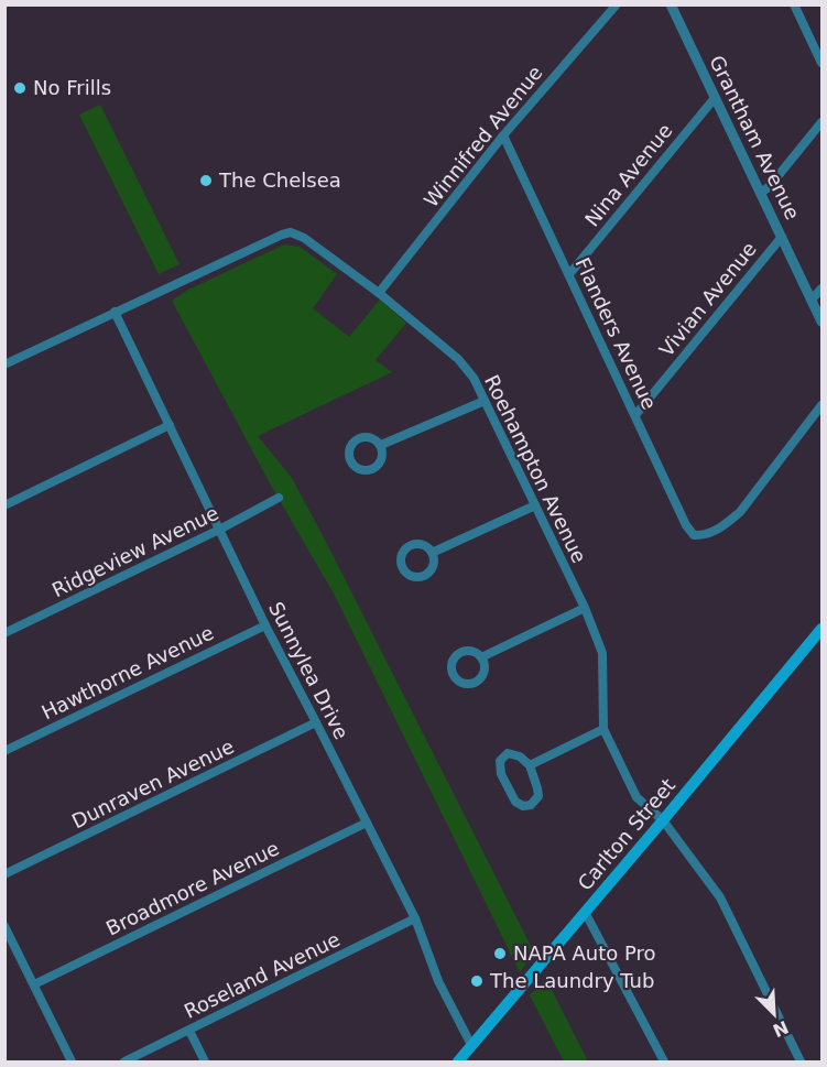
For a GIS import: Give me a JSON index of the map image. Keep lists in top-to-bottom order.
{
  "streets": {
    "main road": ["Carlton Street"],
    "street": [
      "Winnifred Avenue",
      "Grantham Avenue",
      "Nina Avenue",
      "Vivian Avenue",
      "Flanders Avenue",
      "Roehampton Avenue",
      "Ridgeview Avenue",
      "Sunnylea Drive",
      "Hawthorne Avenue",
      "Dunraven Avenue",
      "Broadmore Avenue",
      "Roseland Avenue"
    ]
  },
  "crossings": [
    ["Winnifred Avenue", "Flanders Avenue"],
    ["Winnifred Avenue", "Roehampton Avenue"],
    ["Grantham Avenue", "Nina Avenue"],
    ["Grantham Avenue", "Vivian Avenue"],
    ["Nina Avenue", "Flanders Avenue"],
    ["Vivian Avenue", "Flanders Avenue"],
    ["Roehampton Avenue", "Sunnylea Drive"],
    ["Roehampton Avenue", "Carlton Street"],
    ["Ridgeview Avenue", "Sunnylea Drive"],
    ["Sunnylea Drive", "Hawthorne Avenue"],
    ["Sunnylea Drive", "Dunraven Avenue"],
    ["Sunnylea Drive", "Carlton Street"],
    ["Sunnylea Drive", "Broadmore Avenue"],
    ["Sunnylea Drive", "Roseland Avenue"]
  ],
  "places": [
    "No Frills",
    "The Chelsea",
    "NAPA Auto Pro",
    "The Laundry Tub"
  ],
  "north": "bottom right"
}
